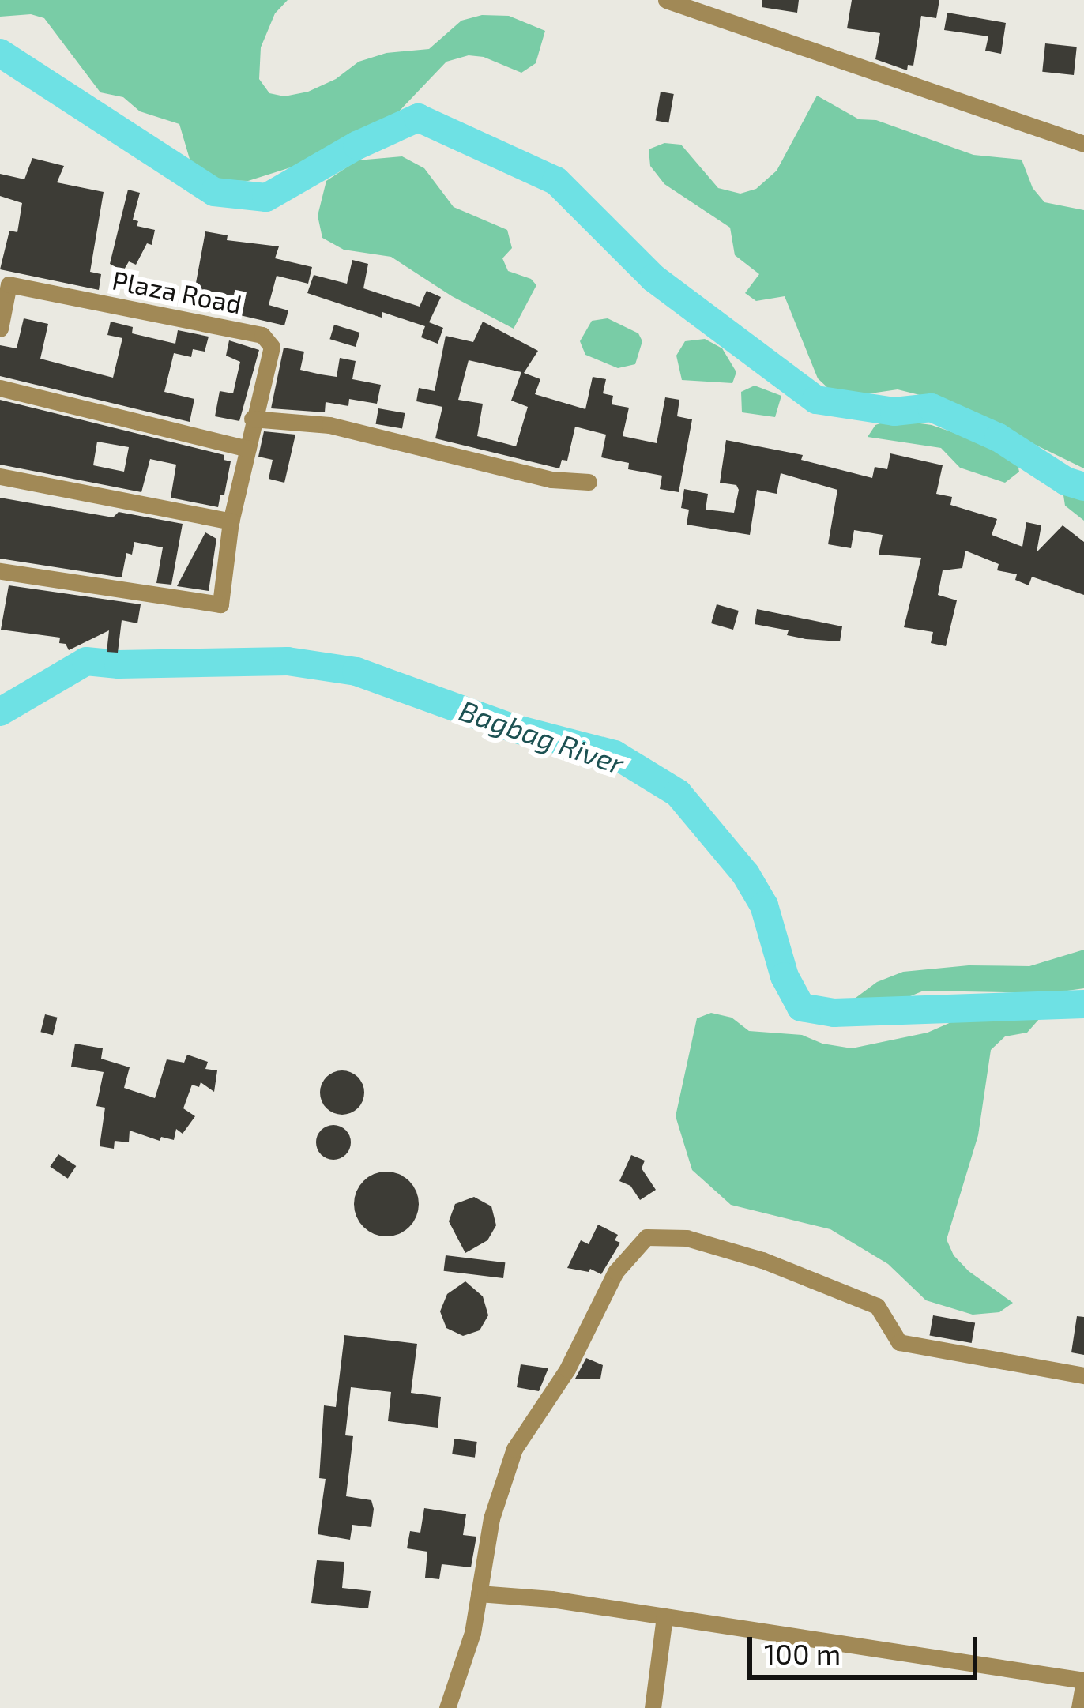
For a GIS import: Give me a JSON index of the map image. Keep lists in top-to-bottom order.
{
  "streets": {
    "street": ["Plaza Road"]
  },
  "water": ["Bagbag River"],
  "scale_bar": "100 m"
}
